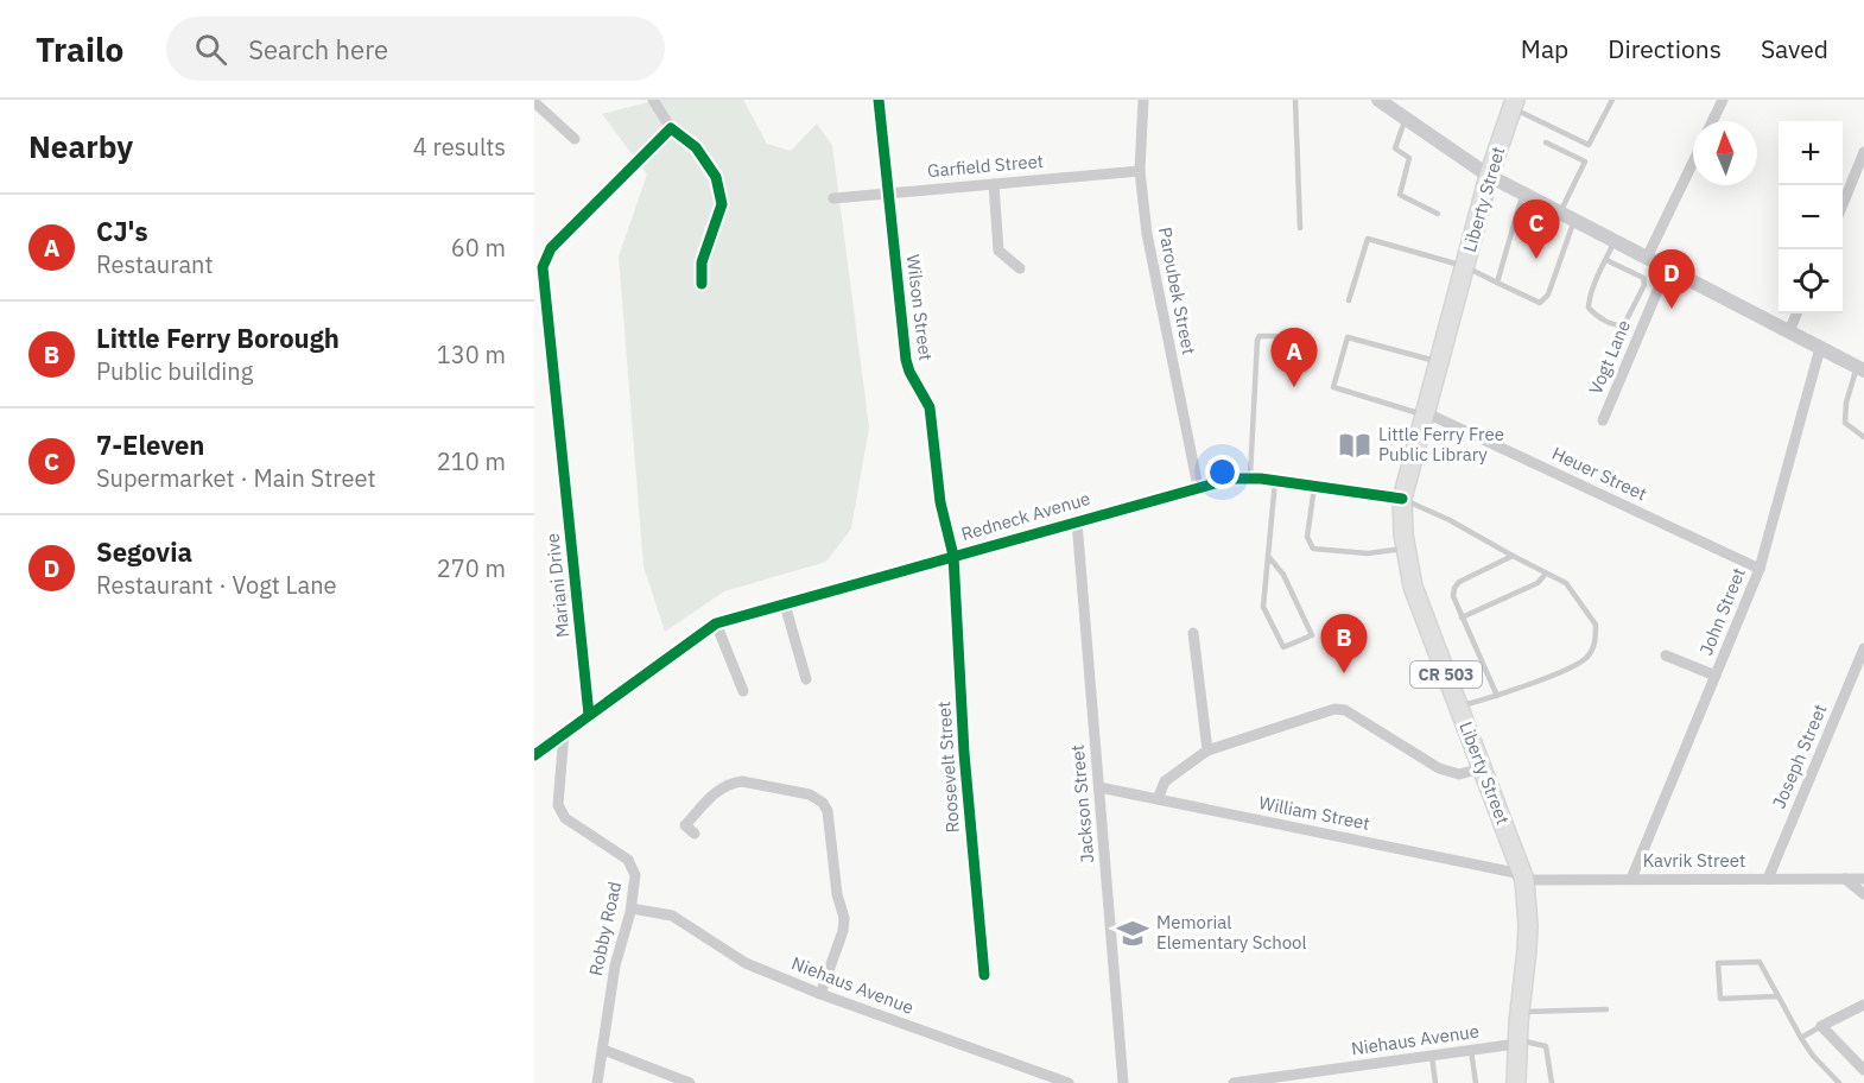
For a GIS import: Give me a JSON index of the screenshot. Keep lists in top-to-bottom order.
{
  "streets": {
    "main road": ["Liberty Street", "CR 503"],
    "street": [
      "Garfield Street",
      "Paroubek Street",
      "Wilson Street",
      "Vogt Lane",
      "Heuer Street",
      "Redneck Avenue",
      "Mariani Drive",
      "John Street",
      "Joseph Street",
      "Roosevelt Street",
      "Jackson Street",
      "William Street",
      "Kavrik Street",
      "Robby Road",
      "Niehaus Avenue"
    ]
  },
  "crossings": [
    ["Garfield Street", "Paroubek Street"],
    ["Garfield Street", "Wilson Street"],
    ["Liberty Street", "Heuer Street"],
    ["Liberty Street", "Redneck Avenue"],
    ["Liberty Street", "William Street"],
    ["Liberty Street", "Kavrik Street"],
    ["Liberty Street", "Niehaus Avenue"],
    ["Paroubek Street", "Redneck Avenue"],
    ["Wilson Street", "Redneck Avenue"],
    ["Wilson Street", "Roosevelt Street"],
    ["Heuer Street", "John Street"],
    ["Redneck Avenue", "Mariani Drive"],
    ["Redneck Avenue", "Roosevelt Street"],
    ["Redneck Avenue", "Jackson Street"],
    ["Redneck Avenue", "Robby Road"],
    ["John Street", "Kavrik Street"],
    ["Joseph Street", "Kavrik Street"],
    ["Jackson Street", "William Street"],
    ["William Street", "Kavrik Street"],
    ["Robby Road", "Niehaus Avenue"]
  ],
  "places": {
    "library": ["Little Ferry Free Public Library"],
    "school or university": ["Memorial Elementary School"]
  },
  "north": "top",
  "page": {
    "header": "Trailo",
    "search": "Search here",
    "nav": ["Map", "Directions", "Saved"],
    "heading": ["Nearby", "4 results"],
    "map_buttons": ["+", "−"],
    "list": [
      {
        "mark": "A",
        "name": "CJ's",
        "note": "Restaurant",
        "value": "60 m"
      },
      {
        "mark": "B",
        "name": "Little Ferry Borough",
        "note": "Public building",
        "value": "130 m"
      },
      {
        "mark": "C",
        "name": "7-Eleven",
        "note": "Supermarket · Main Street",
        "value": "210 m"
      },
      {
        "mark": "D",
        "name": "Segovia",
        "note": "Restaurant · Vogt Lane",
        "value": "270 m"
      }
    ],
    "pins": [
      "C",
      "D",
      "A",
      "B"
    ]
  }
}
